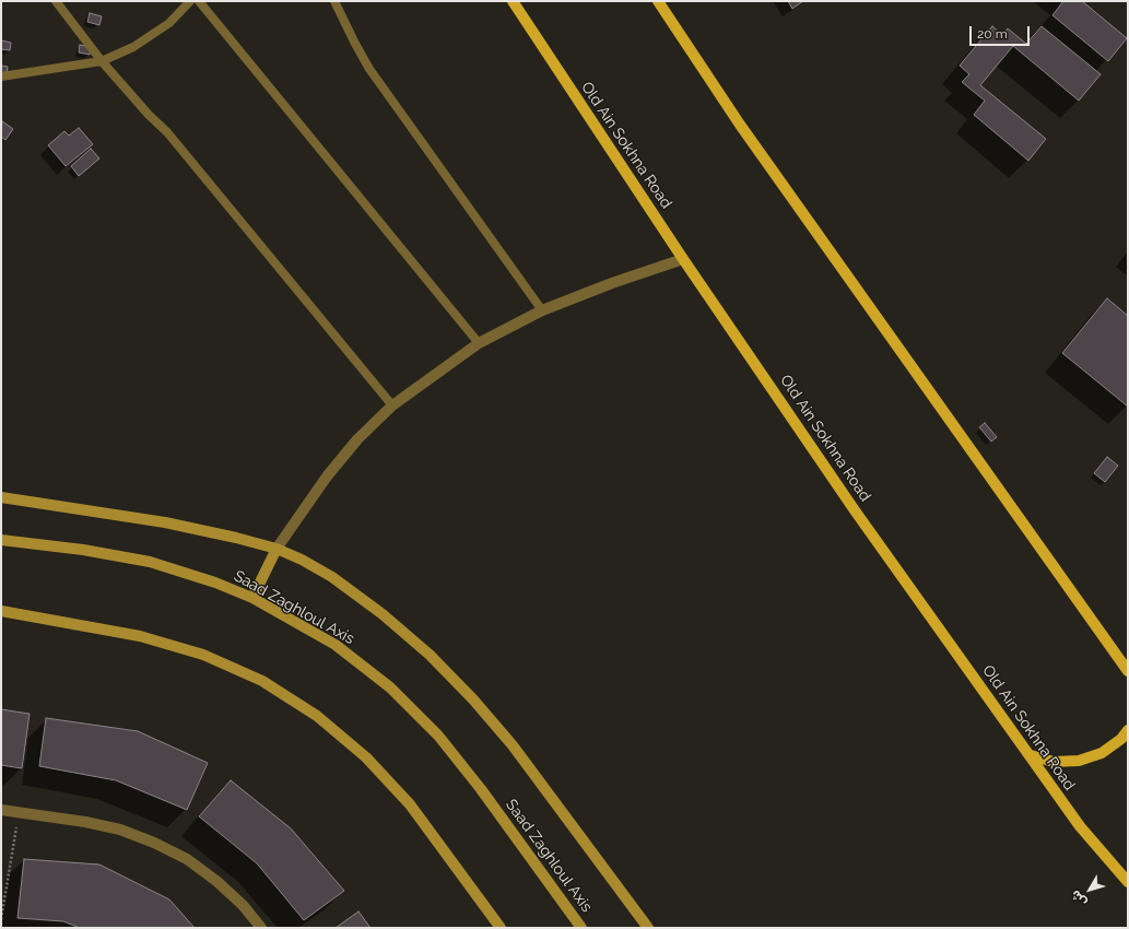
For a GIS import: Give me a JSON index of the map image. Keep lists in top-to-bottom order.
{
  "streets": {
    "main road": ["Old Ain Sokhna Road", "Saad Zaghloul Axis"]
  },
  "scale_bar": "20 m",
  "north": "bottom left"
}
